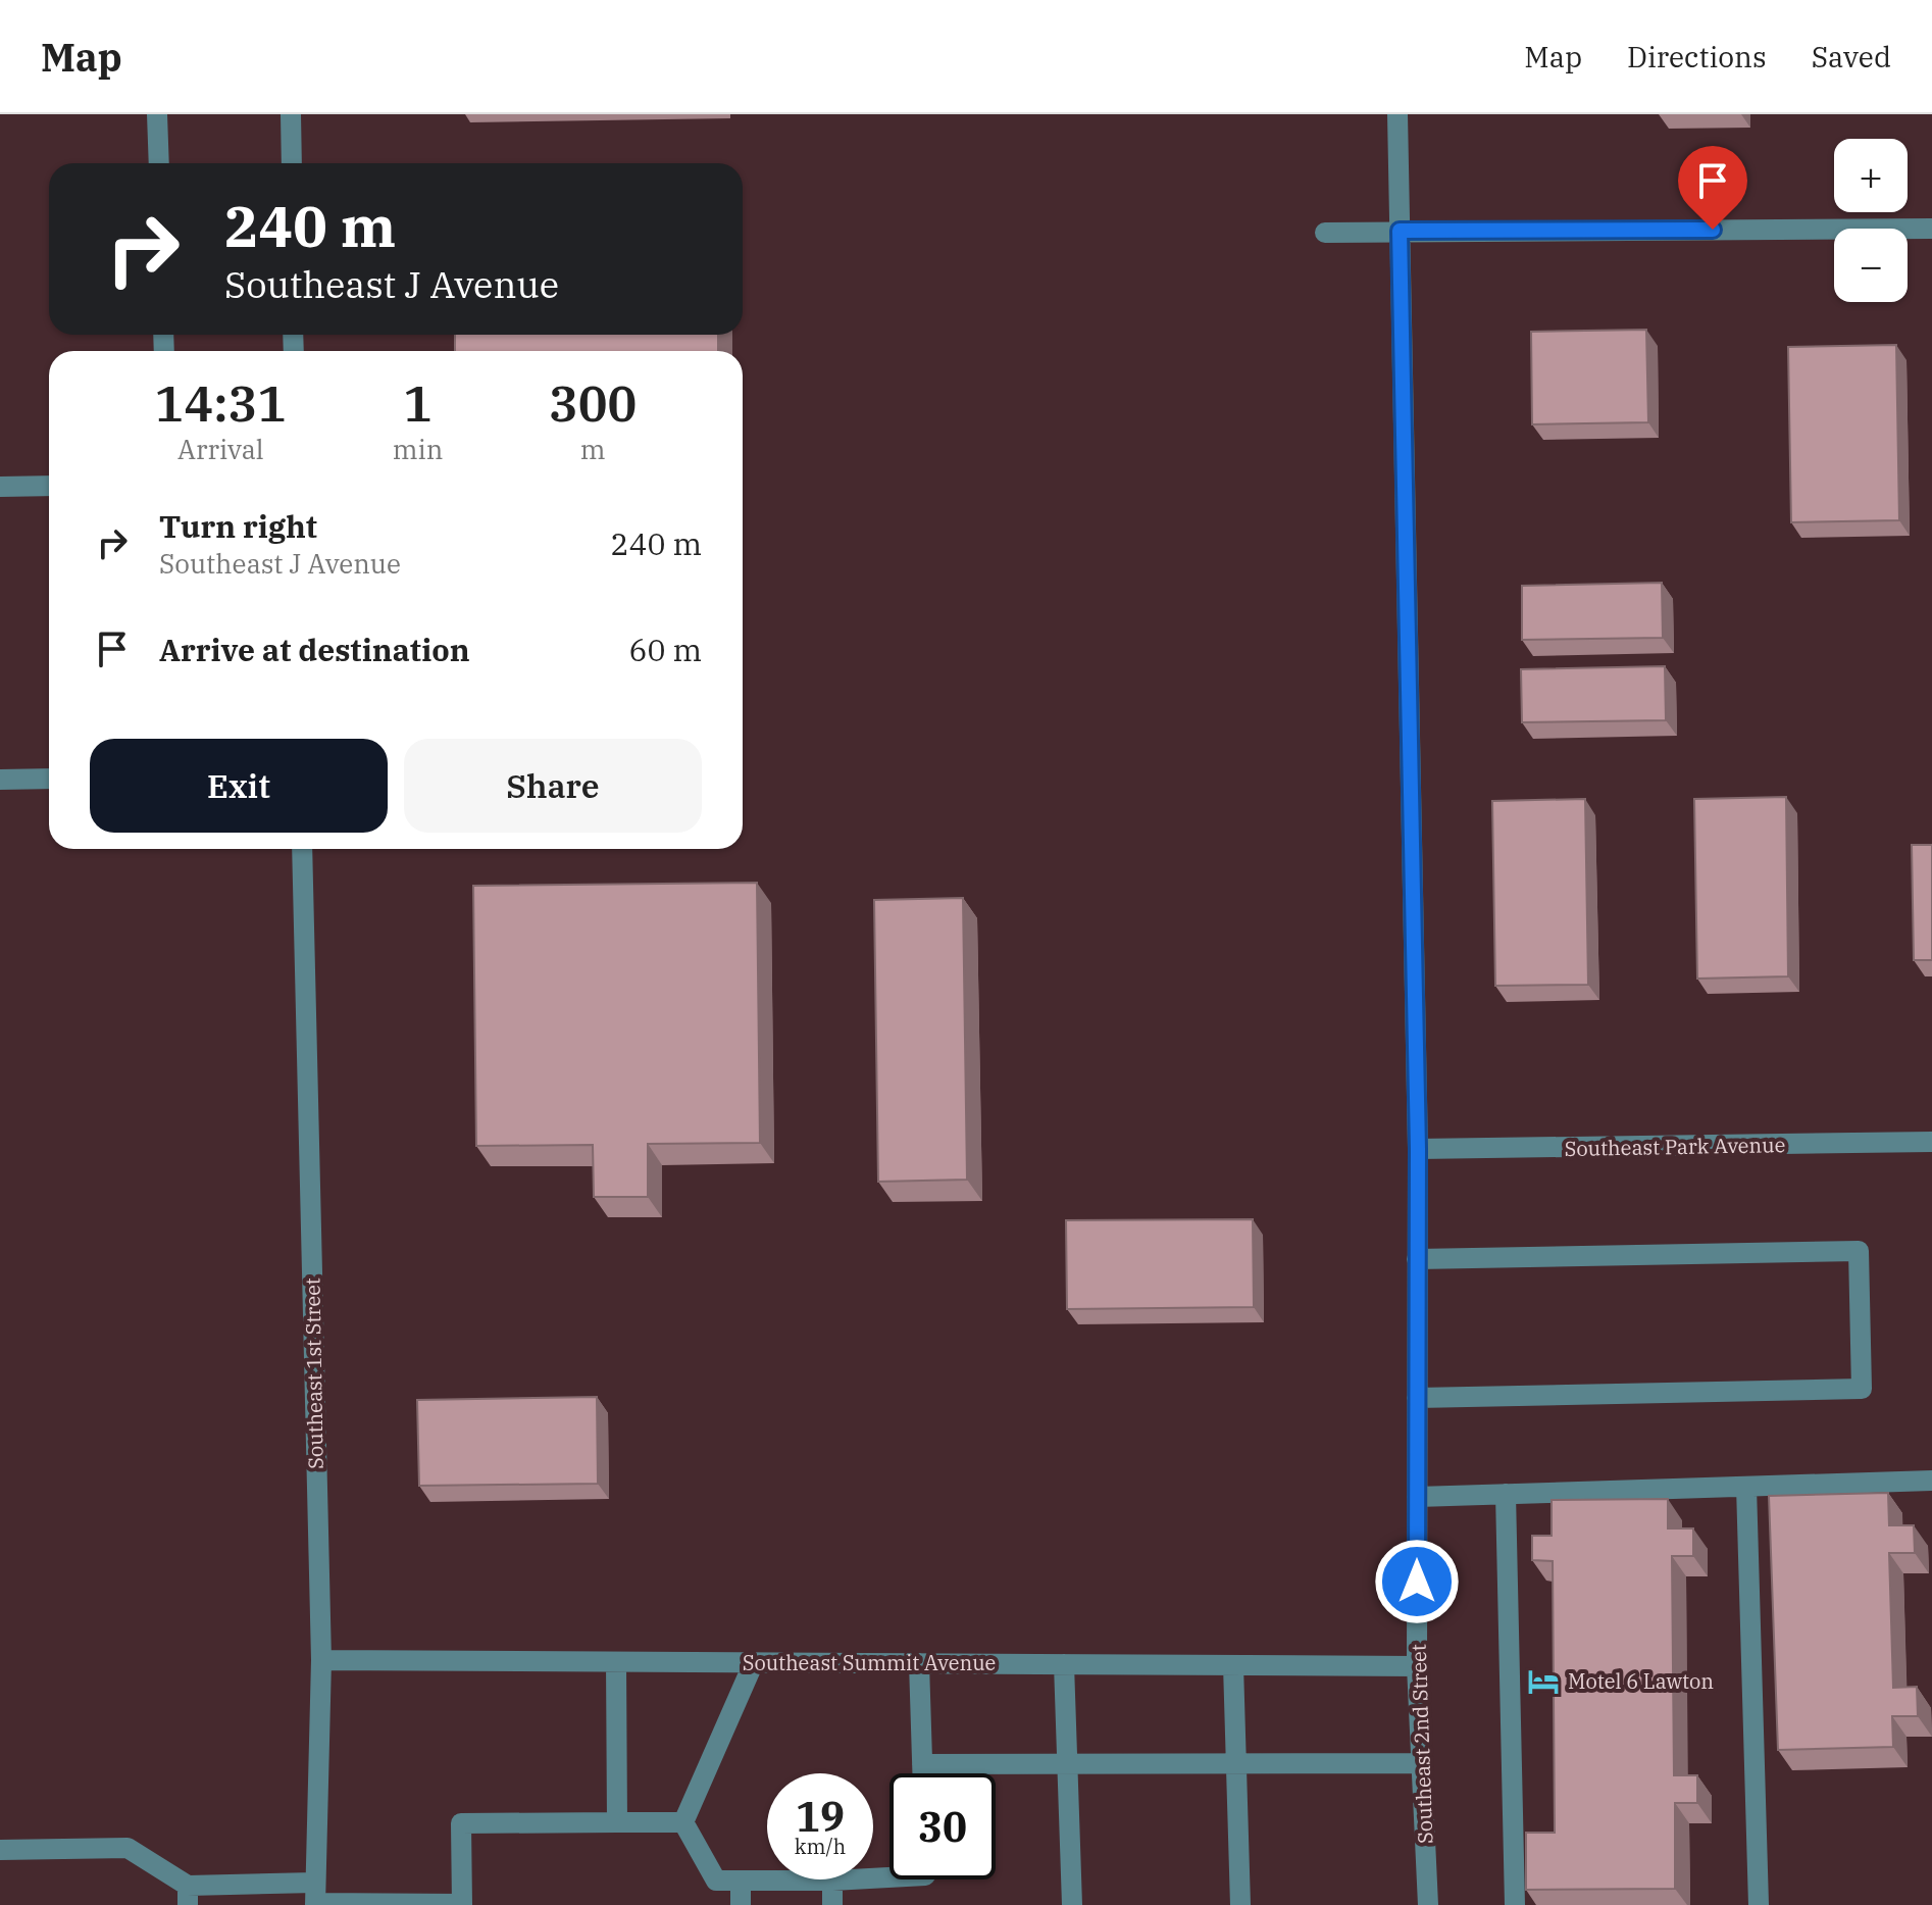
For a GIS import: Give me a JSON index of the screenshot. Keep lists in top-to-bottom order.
{
  "streets": {
    "street": [
      "Southeast Park Avenue",
      "Southeast 1st Street",
      "Southeast Summit Avenue",
      "Southeast 2nd Street"
    ]
  },
  "crossings": [
    ["Southeast Park Avenue", "Southeast 2nd Street"],
    ["Southeast 1st Street", "Southeast Summit Avenue"],
    ["Southeast Summit Avenue", "Southeast 2nd Street"]
  ],
  "places": {
    "hotel": ["Motel 6 Lawton"]
  },
  "page": {
    "header": "Map",
    "nav": ["Map", "Directions", "Saved"],
    "map_buttons": ["+", "−"],
    "turn": ["240 m", "Southeast J Avenue"],
    "eta": [
      "14:31",
      "Arrival",
      "1",
      "min",
      "300",
      "m"
    ],
    "list": [
      {
        "name": "Turn right",
        "note": "Southeast J Avenue",
        "value": "240 m"
      },
      {
        "name": "Arrive at destination",
        "value": "60 m"
      }
    ],
    "buttons": ["Exit", "Share"],
    "speed": "19 km/h",
    "limit": "30"
  }
}
